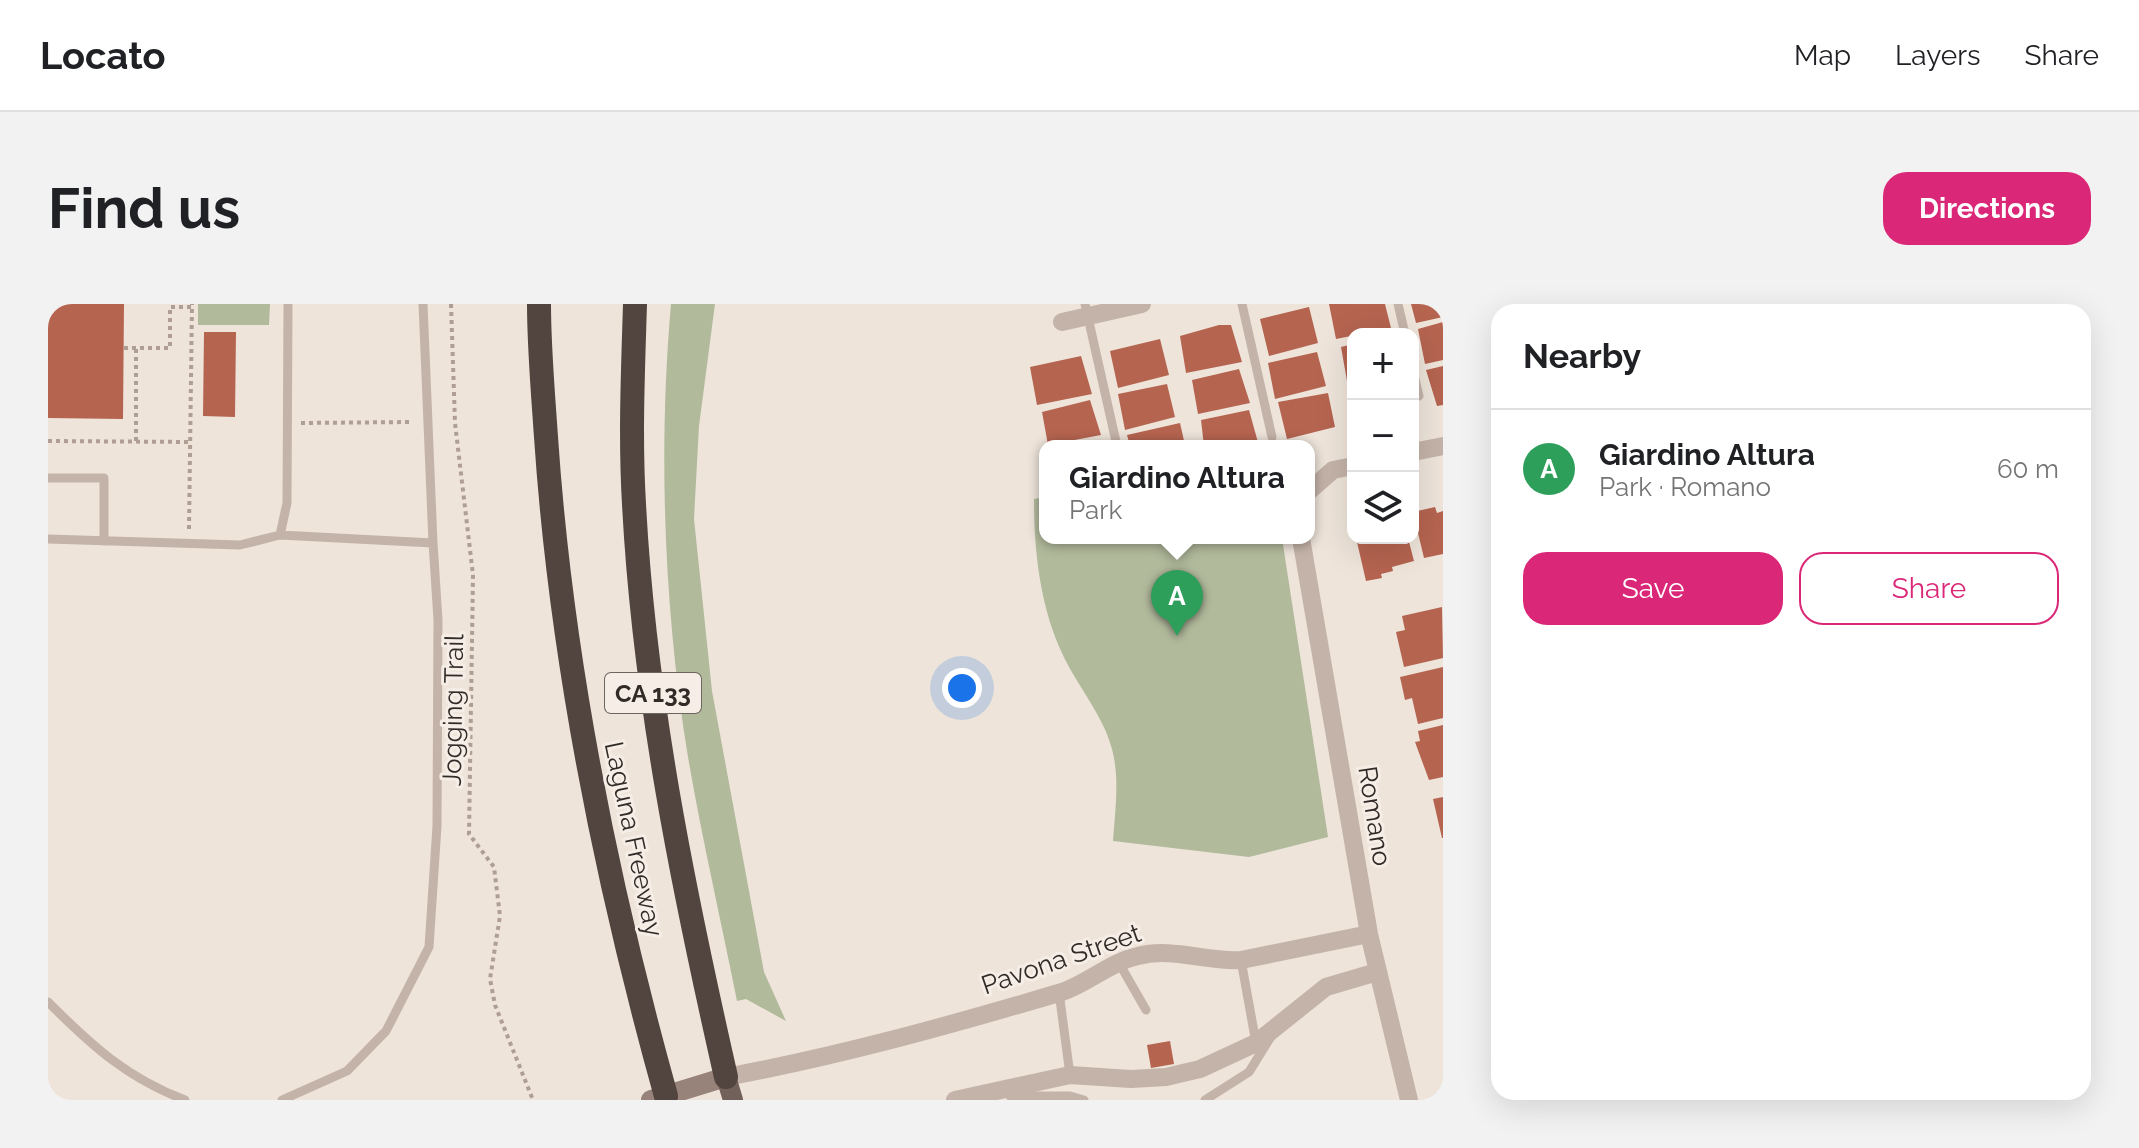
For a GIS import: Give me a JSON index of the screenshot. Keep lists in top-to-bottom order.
{
  "streets": {
    "highway": ["CA 133", "Laguna Freeway"],
    "street": ["Romano", "Pavona Street"],
    "path": ["Jogging Trail"]
  },
  "crossings": [
    ["Romano", "Pavona Street"],
    ["Laguna Freeway", "Pavona Street"]
  ],
  "page": {
    "header": "Locato",
    "nav": ["Map", "Layers", "Share"],
    "buttons": [
      "Directions",
      ["Save", "Share"]
    ],
    "title": "Find us",
    "heading": "Nearby",
    "map_buttons": ["+", "−"],
    "list": [
      {
        "mark": "A",
        "name": "Giardino Altura",
        "note": "Park · Romano",
        "value": "60 m"
      }
    ],
    "popup": ["Giardino Altura", "Park"],
    "pins": "A"
  }
}
